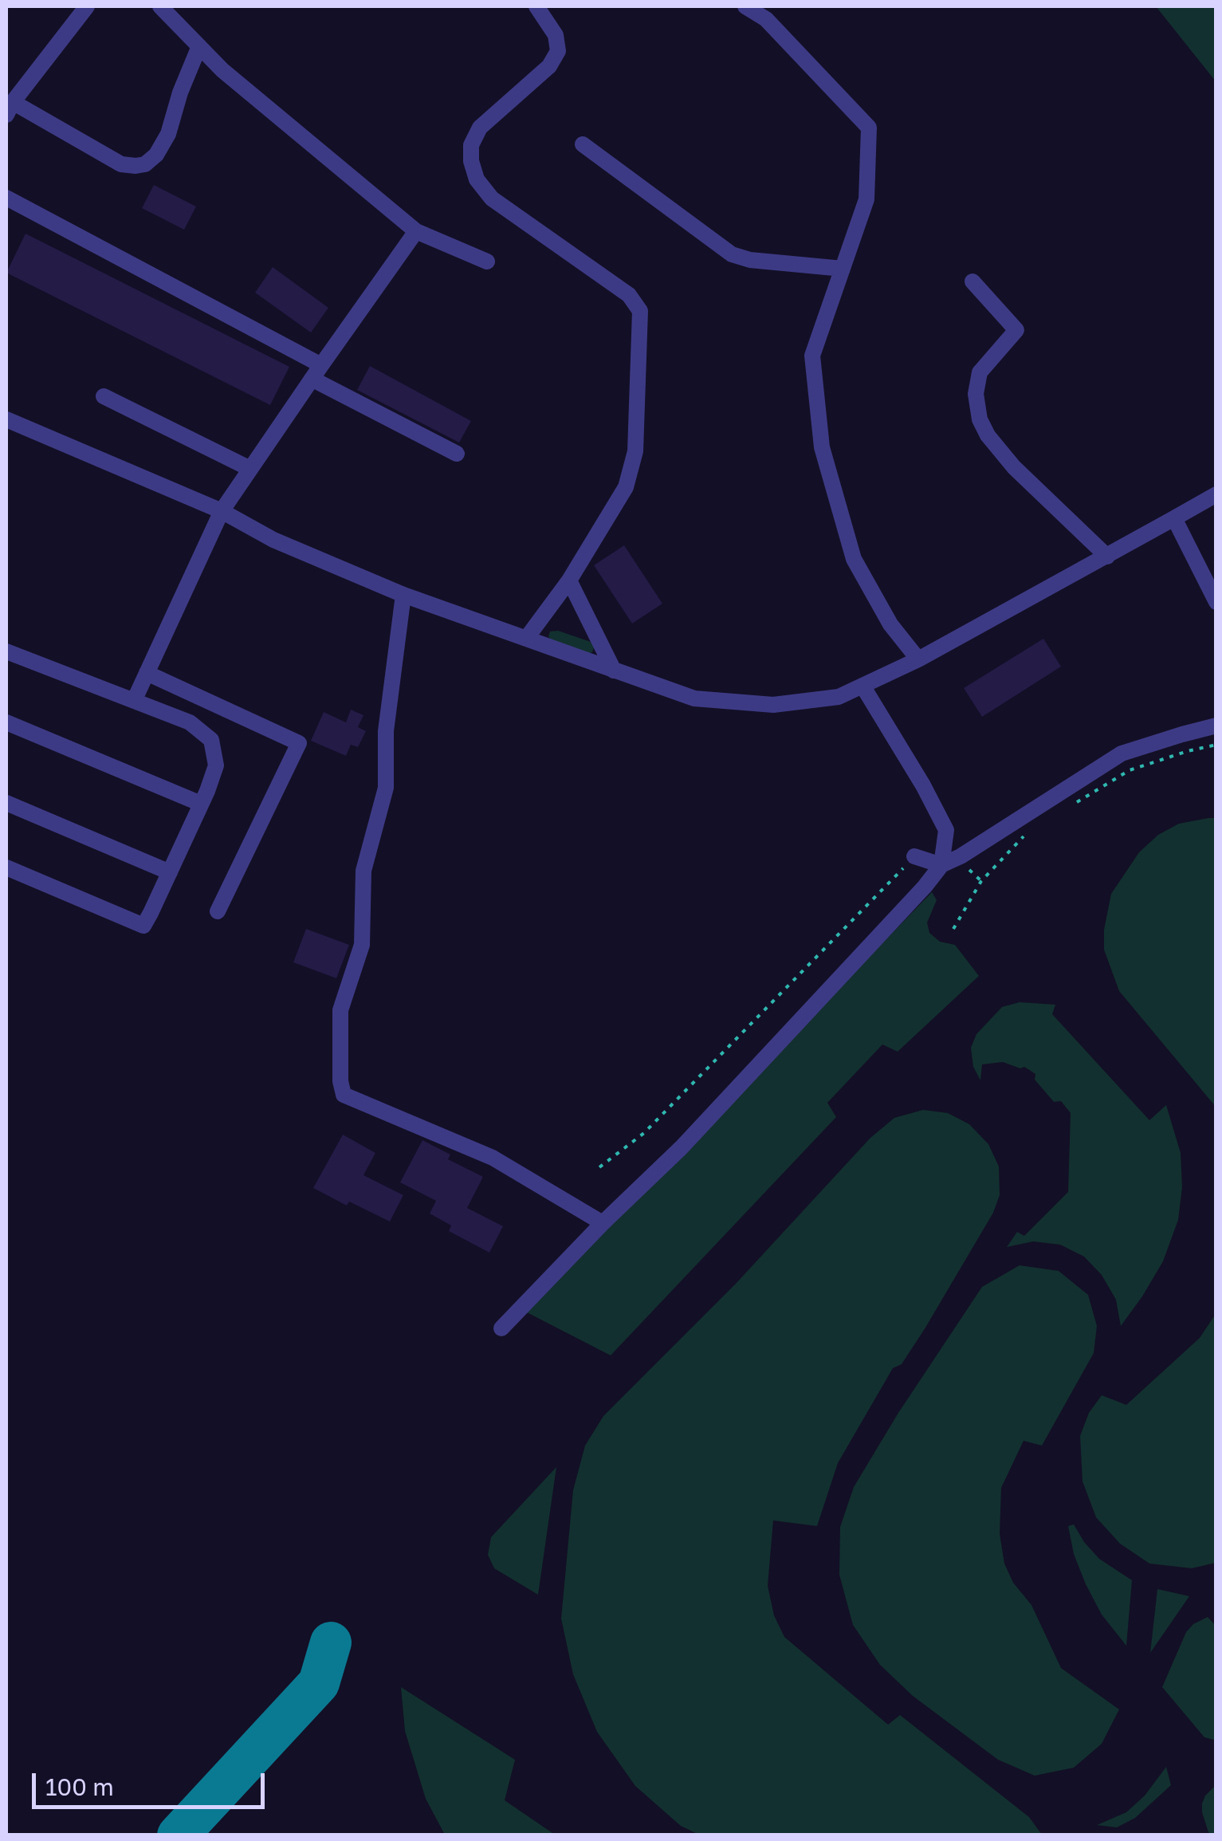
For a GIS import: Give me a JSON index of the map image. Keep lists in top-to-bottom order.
{
  "scale_bar": "100 m"
}
